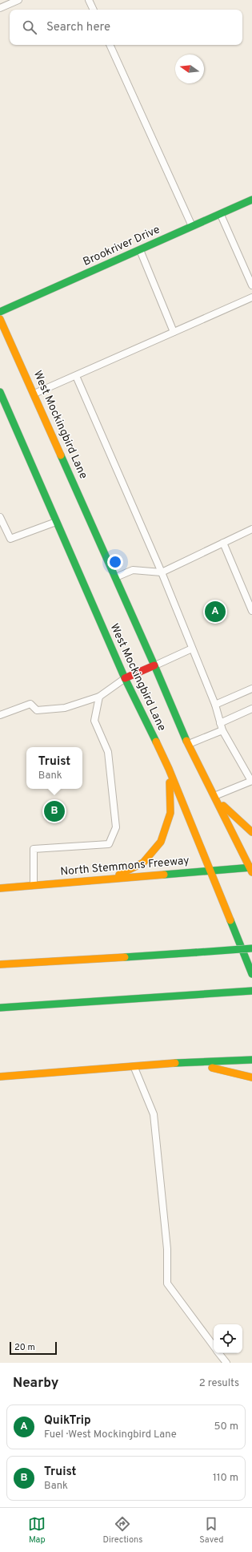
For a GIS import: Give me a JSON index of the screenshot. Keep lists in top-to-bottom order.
{
  "streets": {
    "main road": ["Brookriver Drive", "West Mockingbird Lane", "North Stemmons Freeway"]
  },
  "crossings": [
    ["West Mockingbird Lane", "North Stemmons Freeway"]
  ],
  "scale_bar": "20 m",
  "north": "left",
  "page": {
    "search": "Search here",
    "pins": ["A", "B"],
    "popup": ["Truist", "Bank"],
    "scale": "20 m",
    "heading": ["Nearby", "2 results"],
    "list": [
      {
        "mark": "A",
        "name": "QuikTrip",
        "note": "Fuel · West Mockingbird Lane",
        "value": "50 m"
      },
      {
        "mark": "B",
        "name": "Truist",
        "note": "Bank",
        "value": "110 m"
      }
    ],
    "nav": ["Map", "Directions", "Saved"]
  }
}
